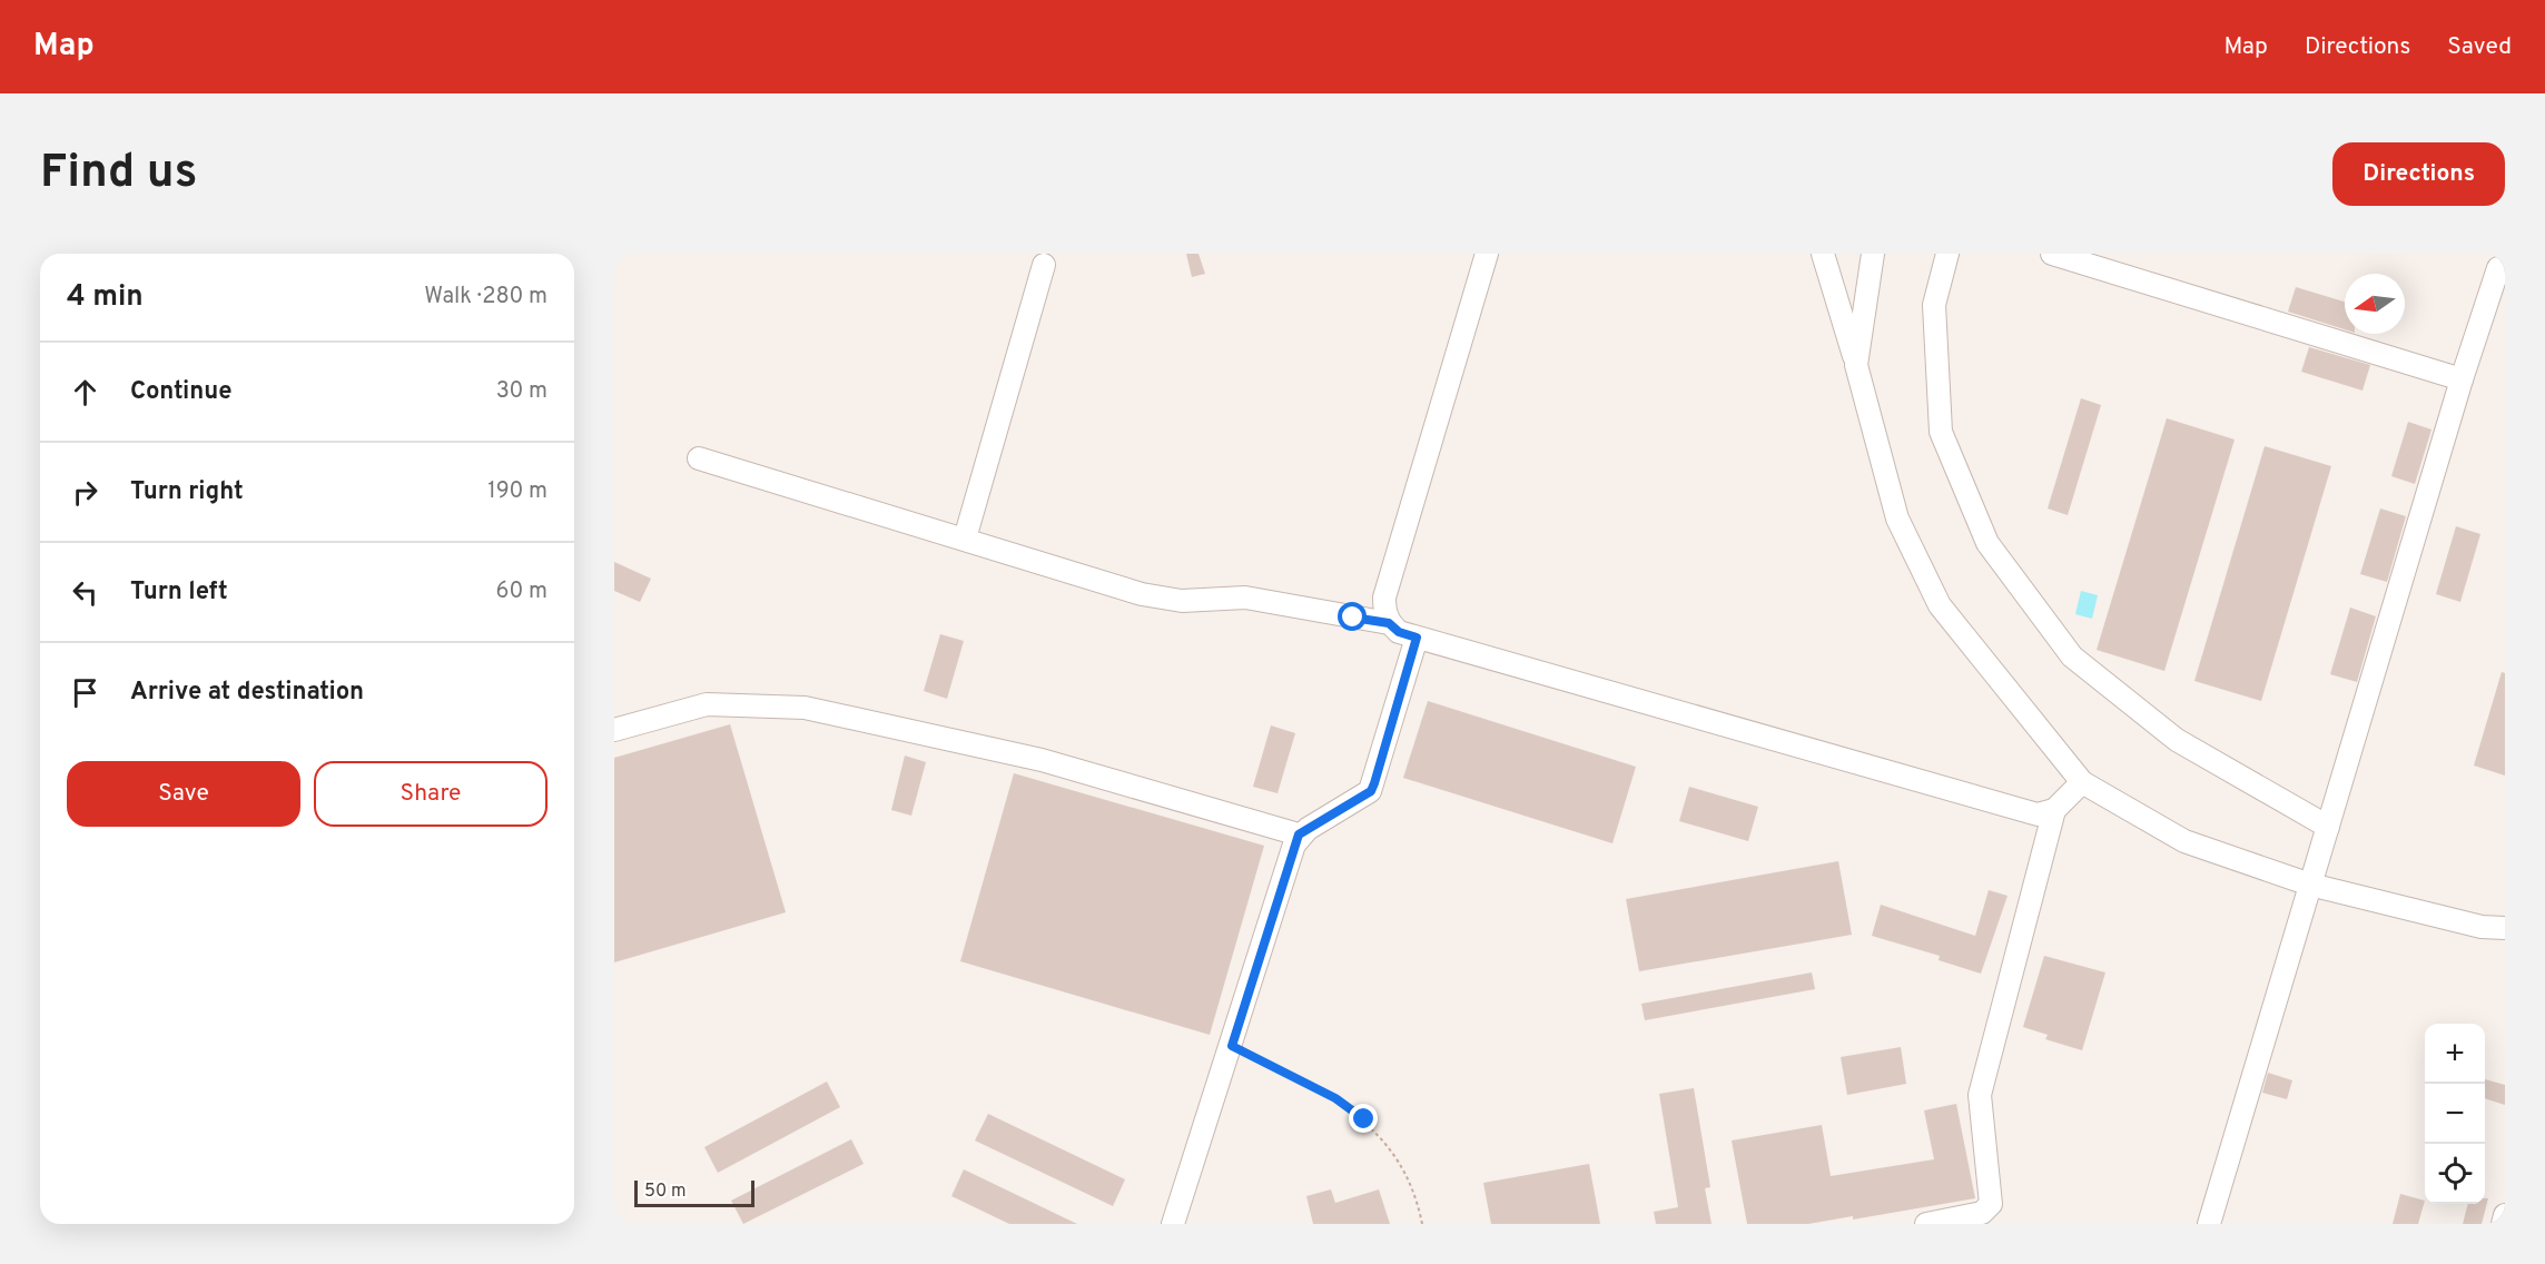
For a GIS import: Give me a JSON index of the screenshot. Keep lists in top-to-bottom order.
{
  "scale_bar": "50 m",
  "north": "left",
  "page": {
    "header": "Map",
    "nav": ["Map", "Directions", "Saved"],
    "buttons": [
      "Directions",
      ["Save", "Share"]
    ],
    "title": "Find us",
    "heading": ["4 min", "Walk · 280 m"],
    "list": [
      ["Continue", "30 m"],
      ["Turn right", "190 m"],
      ["Turn left", "60 m"],
      "Arrive at destination"
    ],
    "map_buttons": ["+", "−"],
    "scale": "50 m"
  }
}
